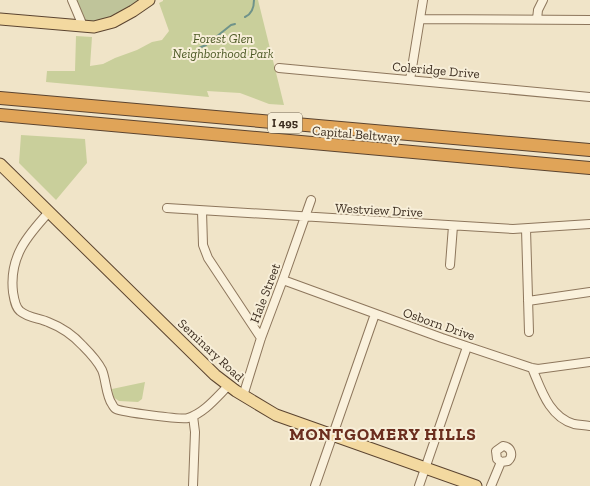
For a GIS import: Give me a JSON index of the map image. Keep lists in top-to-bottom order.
{
  "streets": {
    "highway": ["I 495", "Capital Beltway"],
    "main road": ["Seminary Road"],
    "street": [
      "Coleridge Drive",
      "Westview Drive",
      "Hale Street",
      "Osborn Drive"
    ]
  },
  "crossings": [
    ["Westview Drive", "Hale Street"],
    ["Hale Street", "Osborn Drive"],
    ["Hale Street", "Seminary Road"]
  ],
  "districts": ["MONTGOMERY HILLS"],
  "parks": ["Forest Glen Neighborhood Park"]
}
